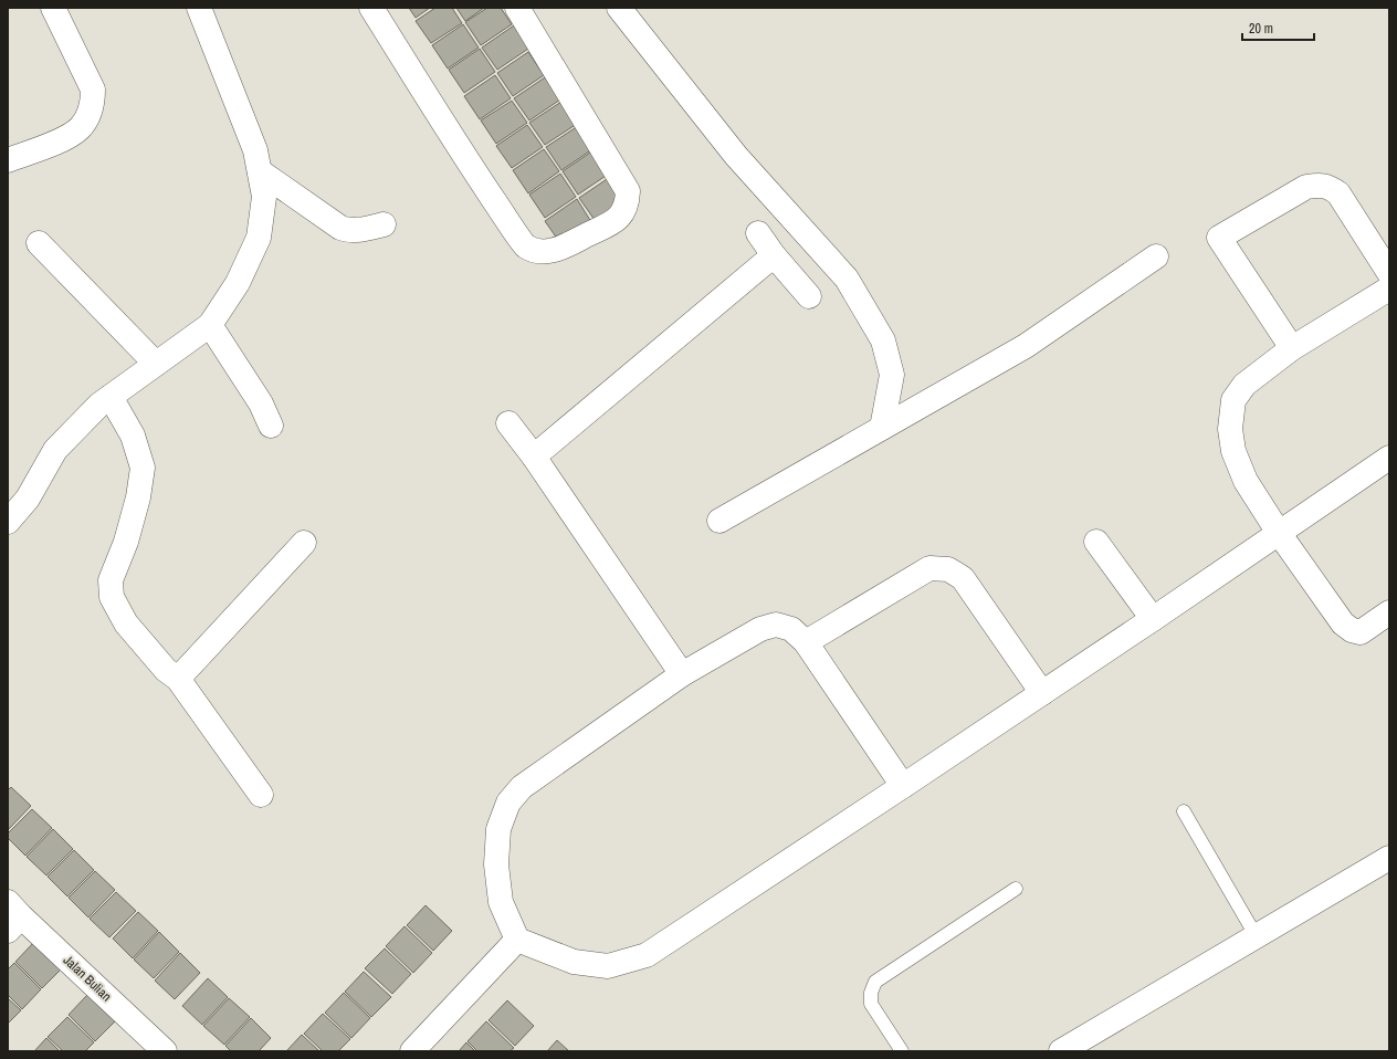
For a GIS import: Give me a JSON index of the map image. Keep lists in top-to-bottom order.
{
  "streets": {
    "street": ["Jalan Bulian"]
  },
  "scale_bar": "20 m"
}
